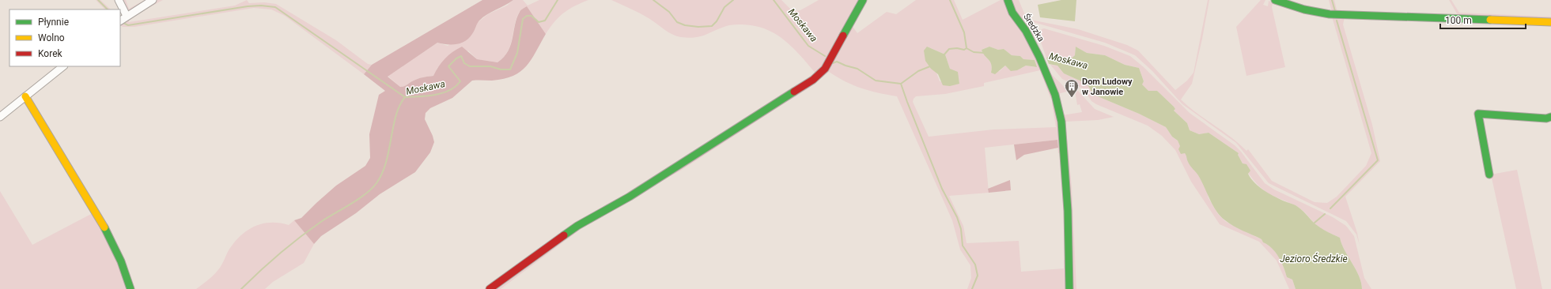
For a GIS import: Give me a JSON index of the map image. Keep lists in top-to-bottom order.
{
  "streets": {
    "street": ["Średzka"]
  },
  "water": ["Moskawa", "Jezioro Średzkie"],
  "places": {
    "building": ["Dom Ludowy w Janowie"]
  },
  "legend": ["Płynnie", "Wolno", "Korek"],
  "scale_bar": "100 m"
}
